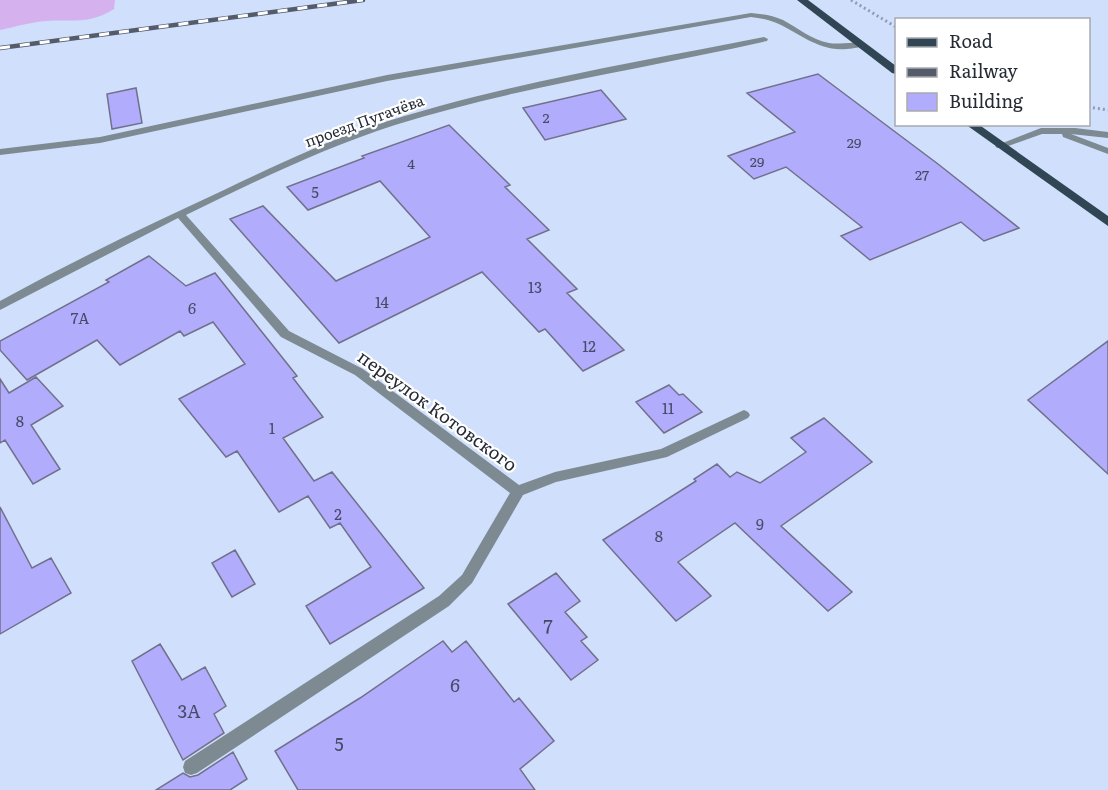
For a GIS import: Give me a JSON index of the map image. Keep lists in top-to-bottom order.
{
  "streets": {
    "street": ["проезд Пугачёва", "переулок Котовского"]
  },
  "crossings": [
    ["проезд Пугачёва", "переулок Котовского"]
  ],
  "house_numbers": [
    "2",
    "29",
    "29",
    "4",
    "27",
    "5",
    "13",
    "14",
    "6",
    "7А",
    "12",
    "11",
    "8",
    "1",
    "2",
    "9",
    "8",
    "7",
    "6",
    "3А",
    "5"
  ],
  "legend": ["Road", "Railway", "Building"]
}
